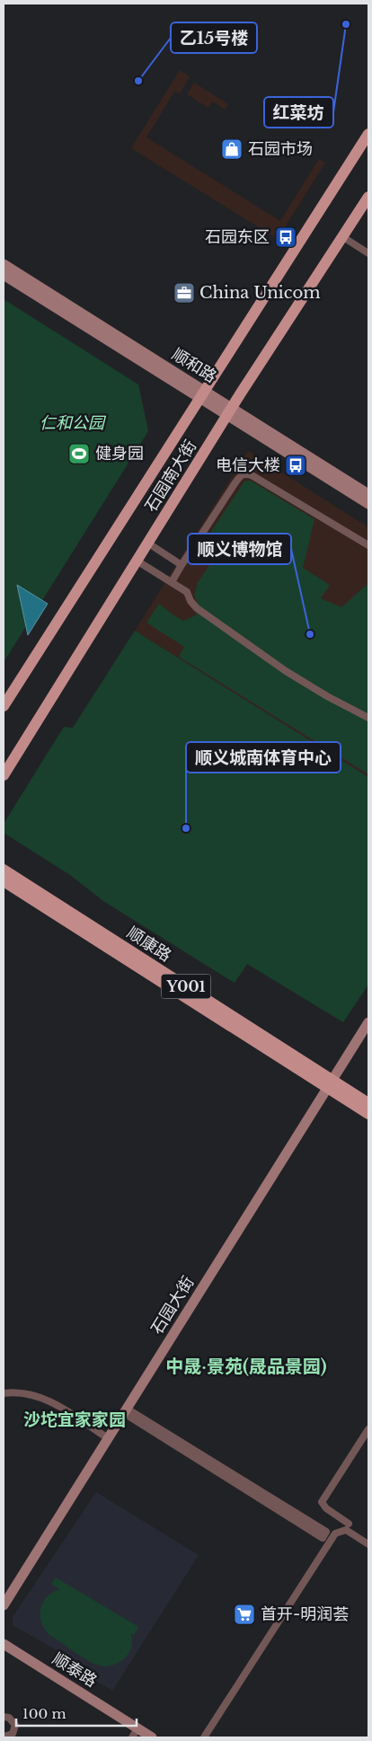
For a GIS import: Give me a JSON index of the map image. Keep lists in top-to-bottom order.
{
  "streets": {
    "main road": ["石园南大街", "顺康路", "Y001"],
    "street": ["顺和路", "石园大街", "顺泰路"]
  },
  "crossings": [
    ["顺和路", "石园南大街"],
    ["顺康路", "石园大街"]
  ],
  "districts": ["中晟·景苑(晟品景园)", "沙坨宜家家园"],
  "parks": ["仁和公园"],
  "places": {
    "other": [
      "红菜坊",
      "乙15号楼",
      "顺义博物馆",
      "顺义城南体育中心"
    ],
    "shop": ["石园市场"],
    "bus stop": ["石园东区", "电信大楼"],
    "office": ["China Unicom"],
    "sports": ["健身园"],
    "supermarket": ["首开-明润荟"]
  },
  "scale_bar": "100 m"
}
